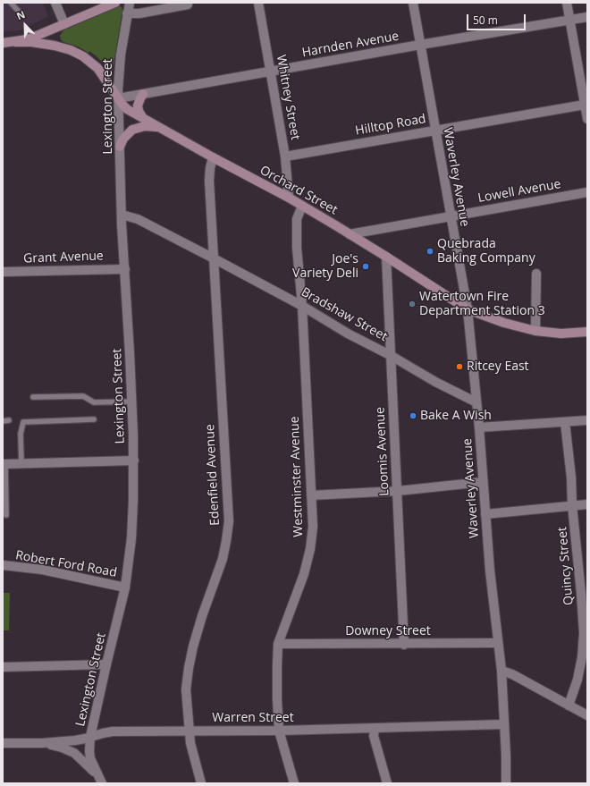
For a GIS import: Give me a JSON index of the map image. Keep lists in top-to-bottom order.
{
  "streets": {
    "main road": ["Orchard Street"],
    "street": [
      "Harnden Avenue",
      "Whitney Street",
      "Lexington Street",
      "Hilltop Road",
      "Waverley Avenue",
      "Lowell Avenue",
      "Grant Avenue",
      "Bradshaw Street",
      "Loomis Avenue",
      "Edenfield Avenue",
      "Westminster Avenue",
      "Robert Ford Road",
      "Quincy Street",
      "Downey Street",
      "Warren Street"
    ]
  },
  "crossings": [
    ["Harnden Avenue", "Whitney Street"],
    ["Harnden Avenue", "Lexington Street"],
    ["Harnden Avenue", "Waverley Avenue"],
    ["Harnden Avenue", "Orchard Street"],
    ["Whitney Street", "Hilltop Road"],
    ["Whitney Street", "Orchard Street"],
    ["Lexington Street", "Orchard Street"],
    ["Lexington Street", "Grant Avenue"],
    ["Lexington Street", "Bradshaw Street"],
    ["Lexington Street", "Robert Ford Road"],
    ["Lexington Street", "Warren Street"],
    ["Hilltop Road", "Waverley Avenue"],
    ["Waverley Avenue", "Orchard Street"],
    ["Waverley Avenue", "Lowell Avenue"],
    ["Waverley Avenue", "Bradshaw Street"],
    ["Waverley Avenue", "Downey Street"],
    ["Waverley Avenue", "Warren Street"],
    ["Orchard Street", "Lowell Avenue"],
    ["Orchard Street", "Loomis Avenue"],
    ["Orchard Street", "Edenfield Avenue"],
    ["Orchard Street", "Westminster Avenue"],
    ["Bradshaw Street", "Loomis Avenue"],
    ["Bradshaw Street", "Edenfield Avenue"],
    ["Bradshaw Street", "Westminster Avenue"],
    ["Loomis Avenue", "Downey Street"],
    ["Edenfield Avenue", "Warren Street"],
    ["Westminster Avenue", "Downey Street"],
    ["Westminster Avenue", "Warren Street"]
  ],
  "places": [
    "Quebrada Baking Company",
    "Joe's Variety Deli",
    "Watertown Fire Department Station 3",
    "Ritcey East",
    "Bake A Wish"
  ],
  "scale_bar": "50 m",
  "north": "top left"
}
